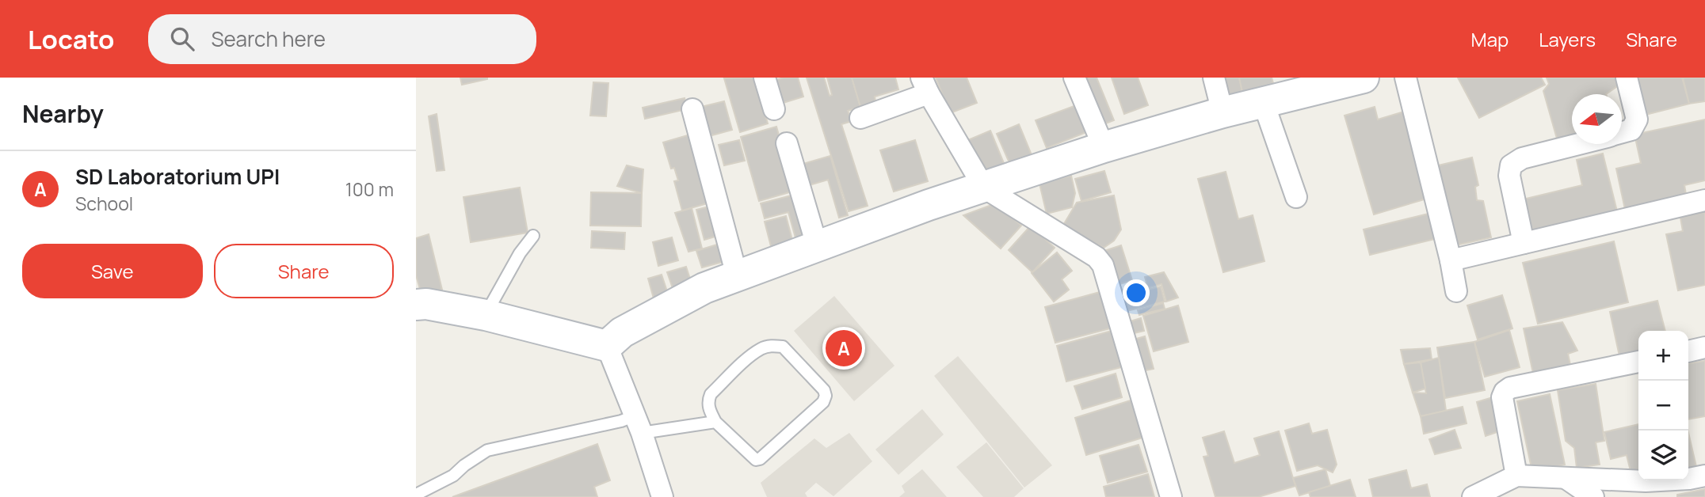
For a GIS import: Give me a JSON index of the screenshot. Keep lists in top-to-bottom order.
{
  "north": "left",
  "page": {
    "header": "Locato",
    "search": "Search here",
    "nav": ["Map", "Layers", "Share"],
    "heading": "Nearby",
    "list": [
      {
        "mark": "A",
        "name": "SD Laboratorium UPI",
        "note": "School",
        "value": "100 m"
      }
    ],
    "buttons": ["Save", "Share"],
    "pins": "A",
    "map_buttons": ["+", "−"]
  }
}
